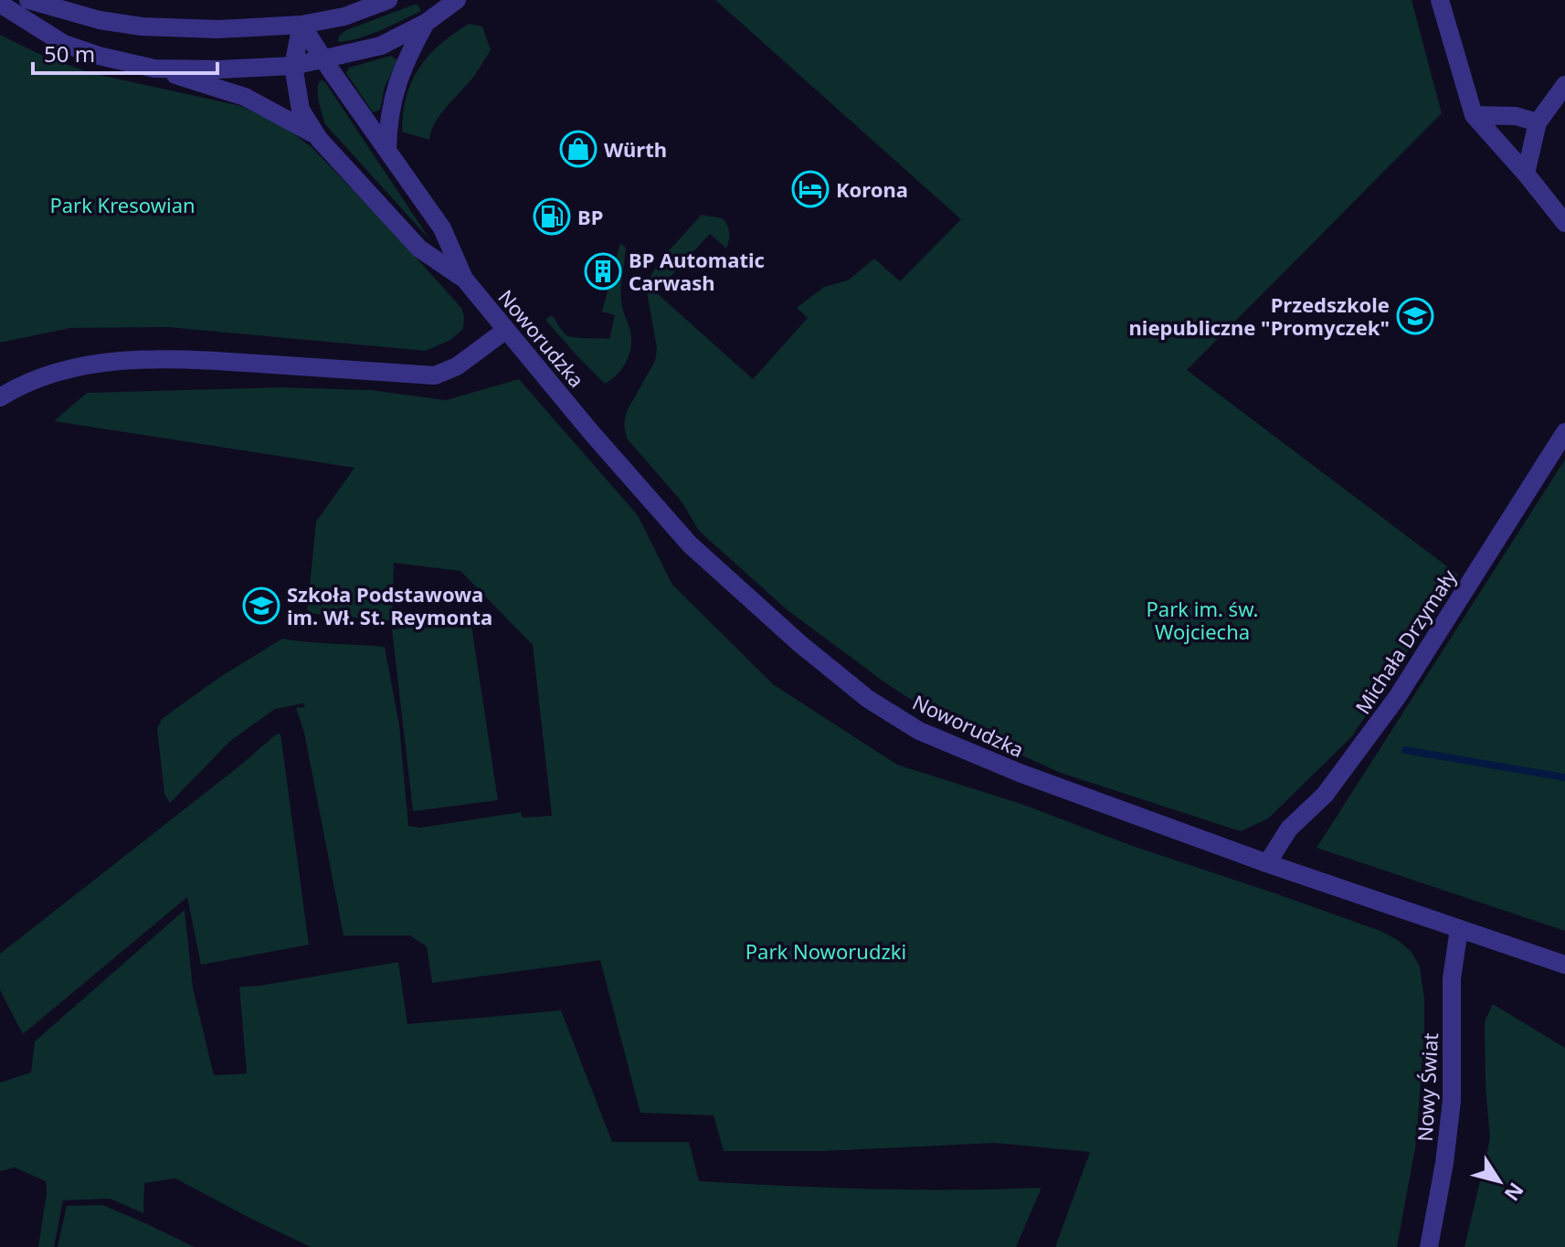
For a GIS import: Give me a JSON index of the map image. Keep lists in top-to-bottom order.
{
  "streets": {
    "street": ["Noworudzka", "Michała Drzymały", "Nowy Świat"]
  },
  "crossings": [
    ["Noworudzka", "Michała Drzymały"],
    ["Noworudzka", "Nowy Świat"]
  ],
  "parks": ["Park Kresowian", "Park im. św. Wojciecha", "Park Noworudzki"],
  "places": {
    "shop": ["Würth"],
    "hotel": ["Korona"],
    "fuel station": ["BP"],
    "building": ["BP Automatic Carwash"],
    "school or university": ["Przedszkole niepubliczne \"Promyczek\"", "Szkoła Podstawowa im. Wł. St. Reymonta"]
  },
  "scale_bar": "50 m",
  "north": "bottom right"
}
